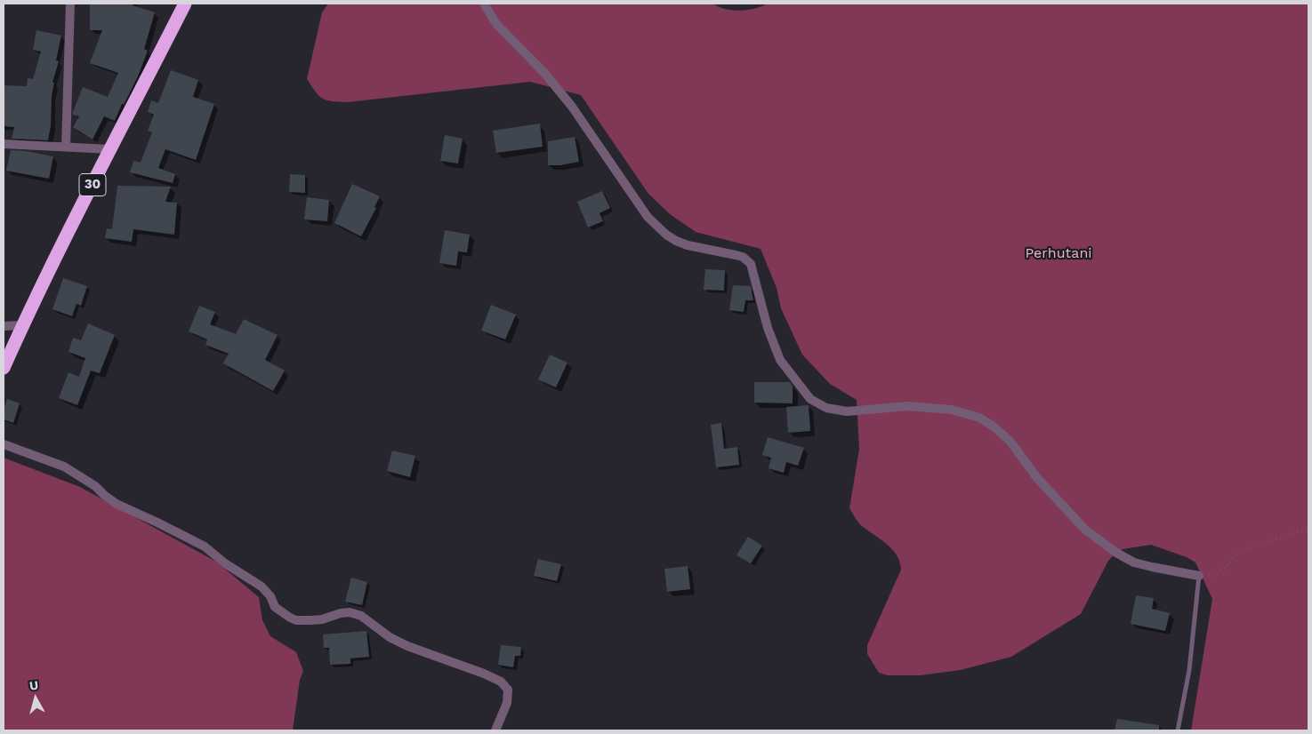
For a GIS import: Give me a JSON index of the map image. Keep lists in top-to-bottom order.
{
  "streets": {
    "highway": ["30"]
  },
  "parks": ["Perhutani"],
  "north": "top"
}
